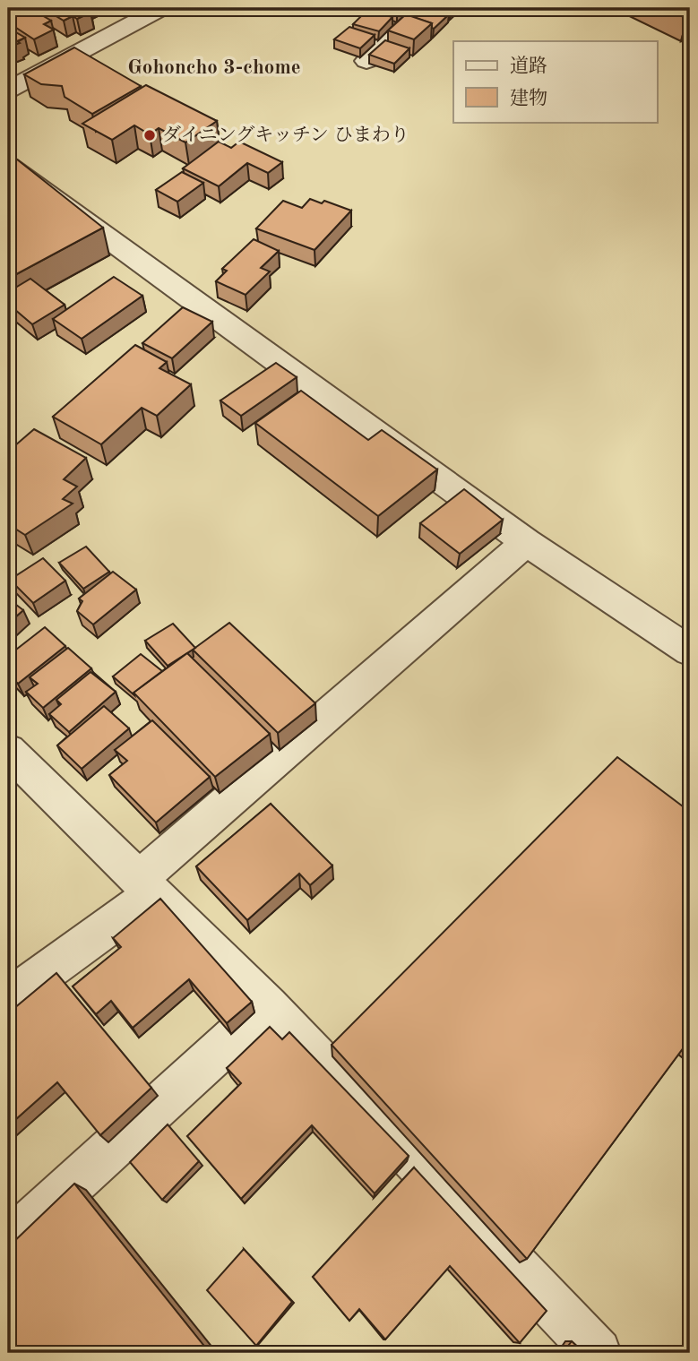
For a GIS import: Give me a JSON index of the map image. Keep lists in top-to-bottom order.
{
  "districts": ["Gohoncho 3-chome"],
  "places": ["ダイニングキッチン ひまわり"],
  "legend": ["道路", "建物"]
}
